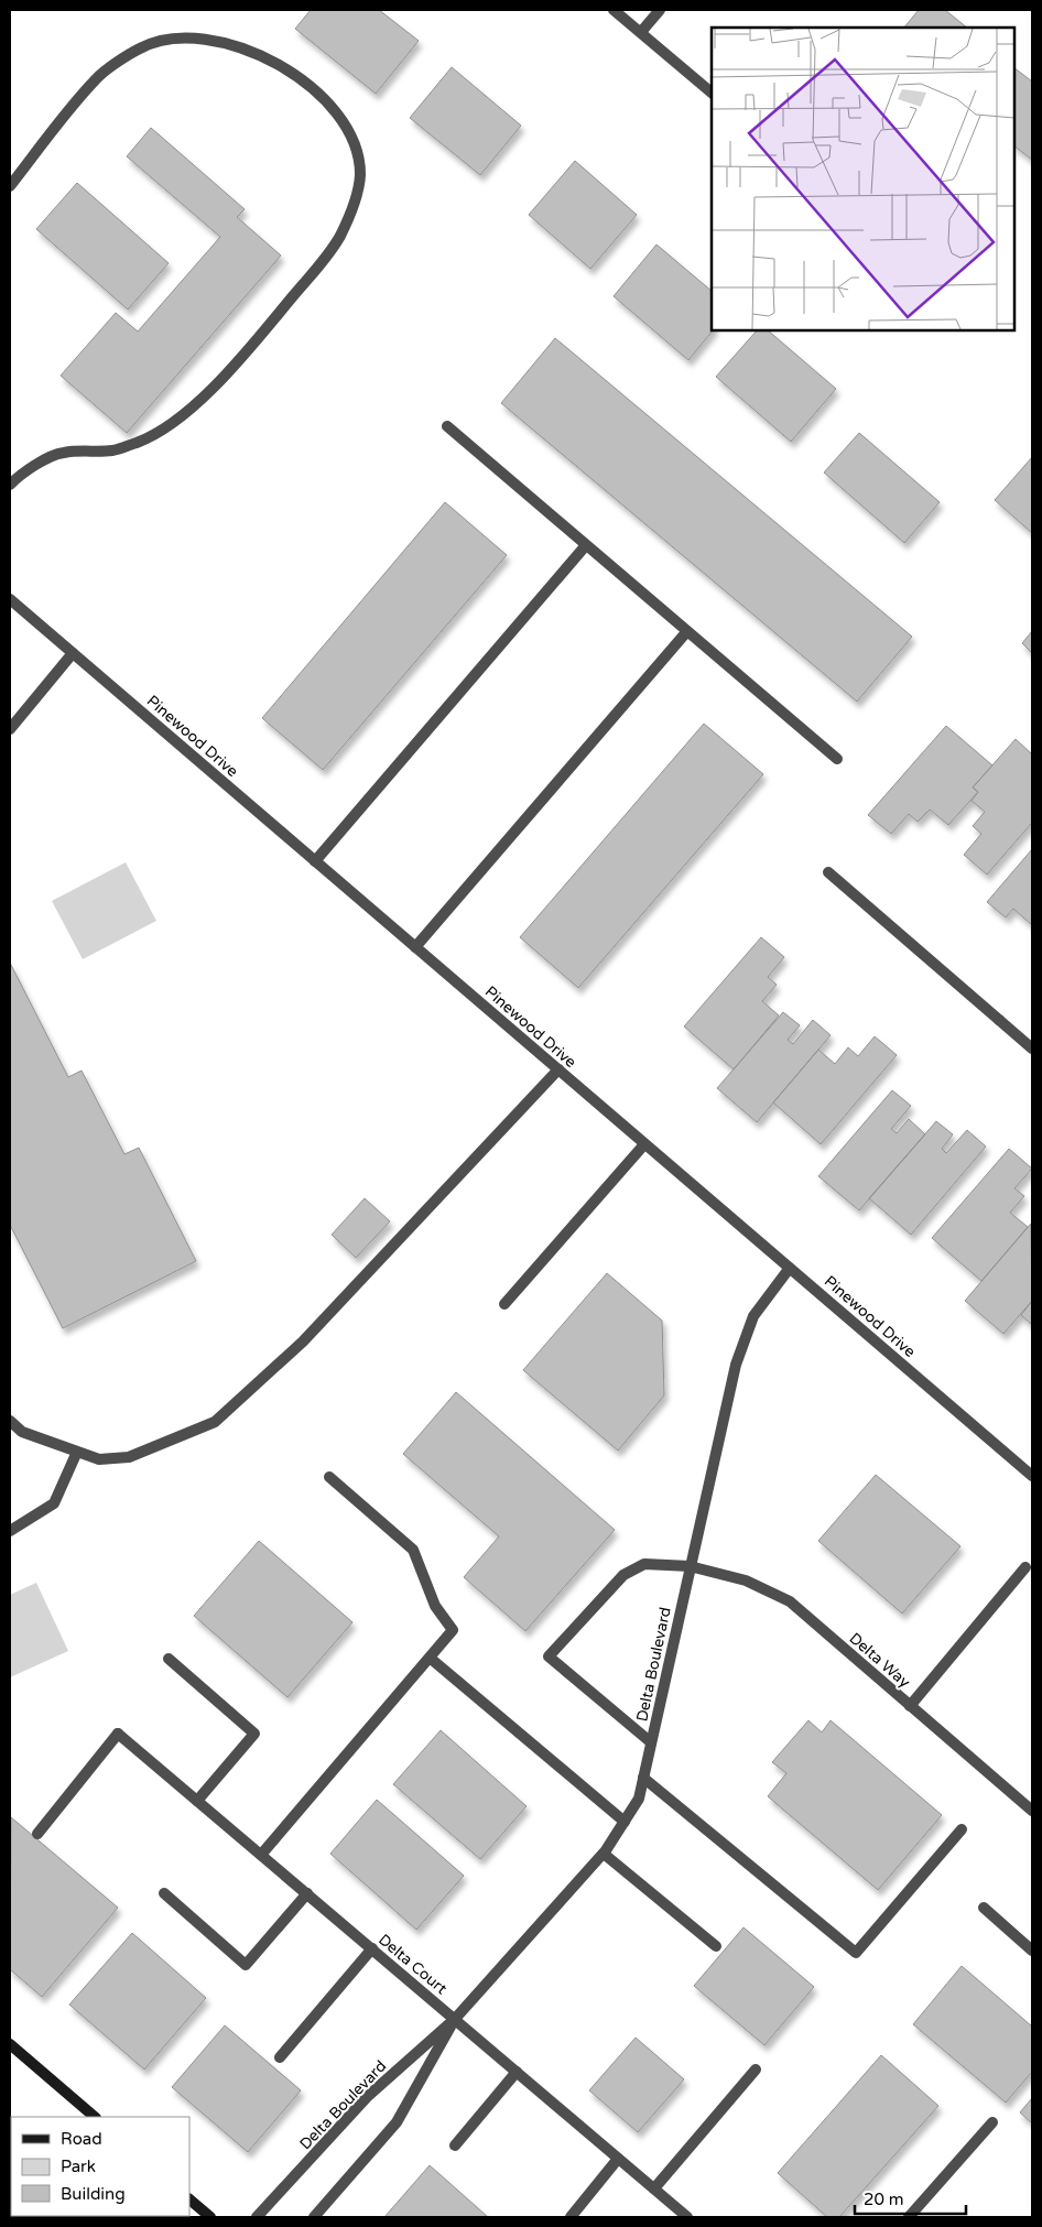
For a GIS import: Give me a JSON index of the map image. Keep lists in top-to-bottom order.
{
  "streets": {
    "street": [
      "Pinewood Drive",
      "Delta Way",
      "Delta Boulevard",
      "Delta Court"
    ]
  },
  "crossings": [
    ["Pinewood Drive", "Delta Boulevard"],
    ["Delta Way", "Delta Boulevard"],
    ["Delta Boulevard", "Delta Court"]
  ],
  "legend": ["Road", "Park", "Building"],
  "scale_bar": "20 m"
}
